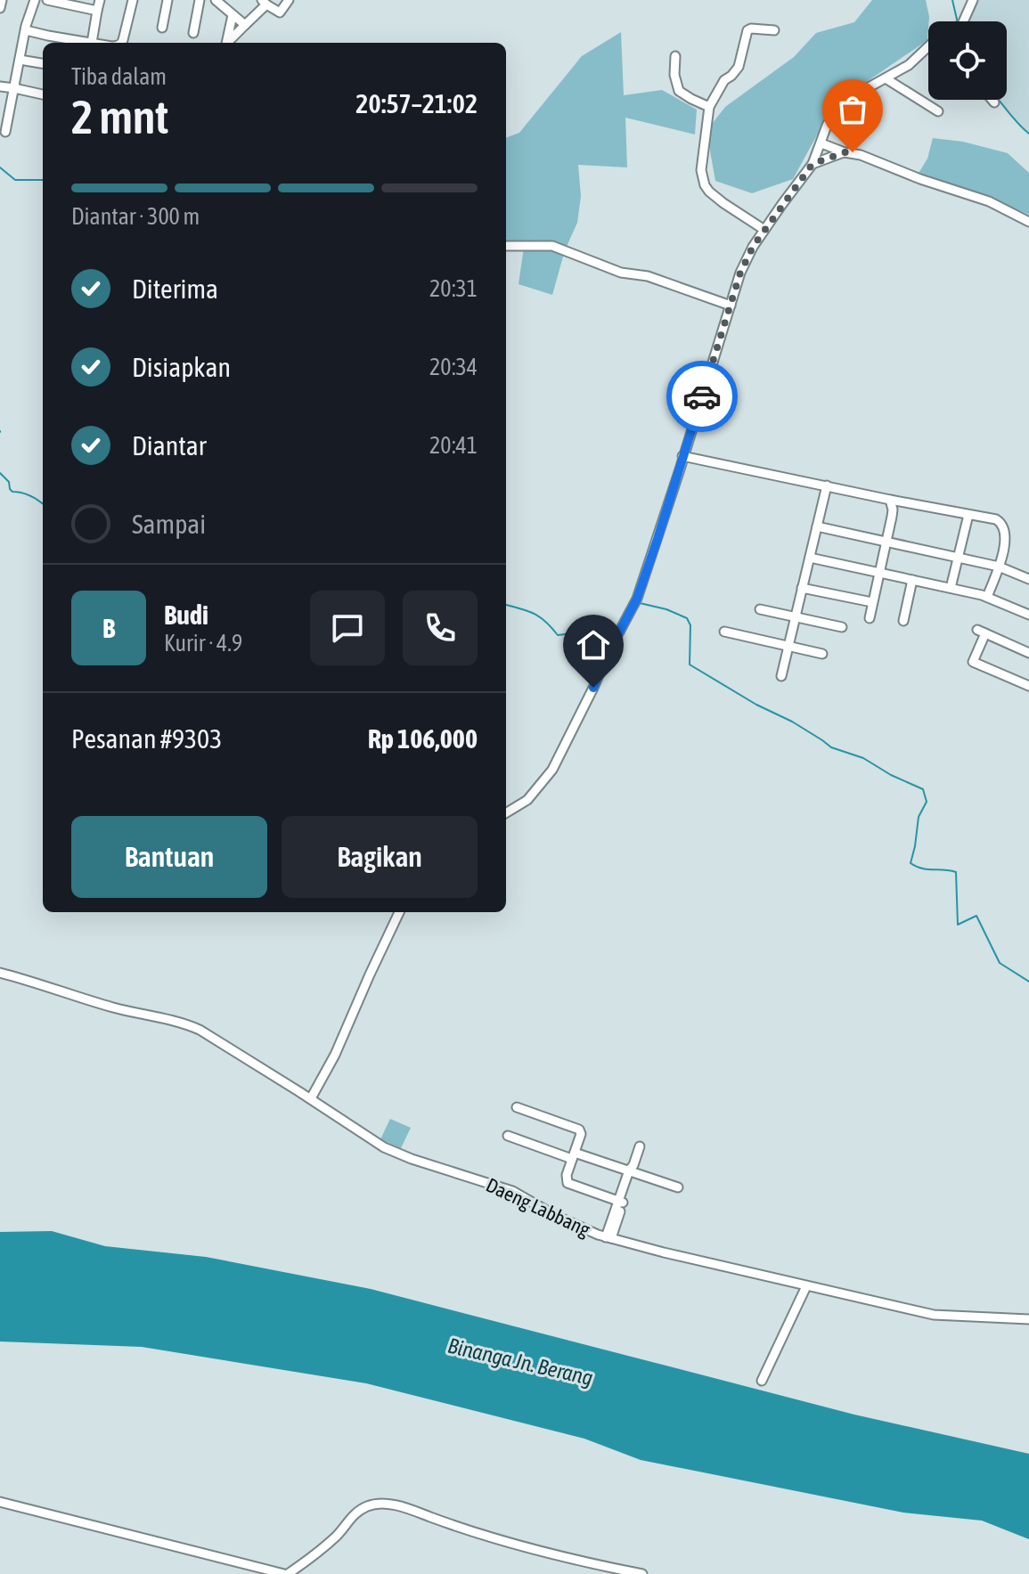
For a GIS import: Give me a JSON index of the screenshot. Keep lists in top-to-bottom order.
{
  "streets": {
    "street": ["Daeng Labbang"]
  },
  "water": ["Binanga Jn. Berang"],
  "page": {
    "heading": ["2 mnt", "Tiba dalam", "20:57–21:02"],
    "panel": [
      "Budi",
      "Kurir · 4.9",
      "Pesanan #9303",
      "Rp 106,000"
    ],
    "bar": "Diantar · 300 m",
    "list": [
      ["Diterima", "20:31"],
      ["Disiapkan", "20:34"],
      ["Diantar", "20:41"],
      "Sampai"
    ],
    "round": "B",
    "buttons": ["Bantuan", "Bagikan"]
  }
}
